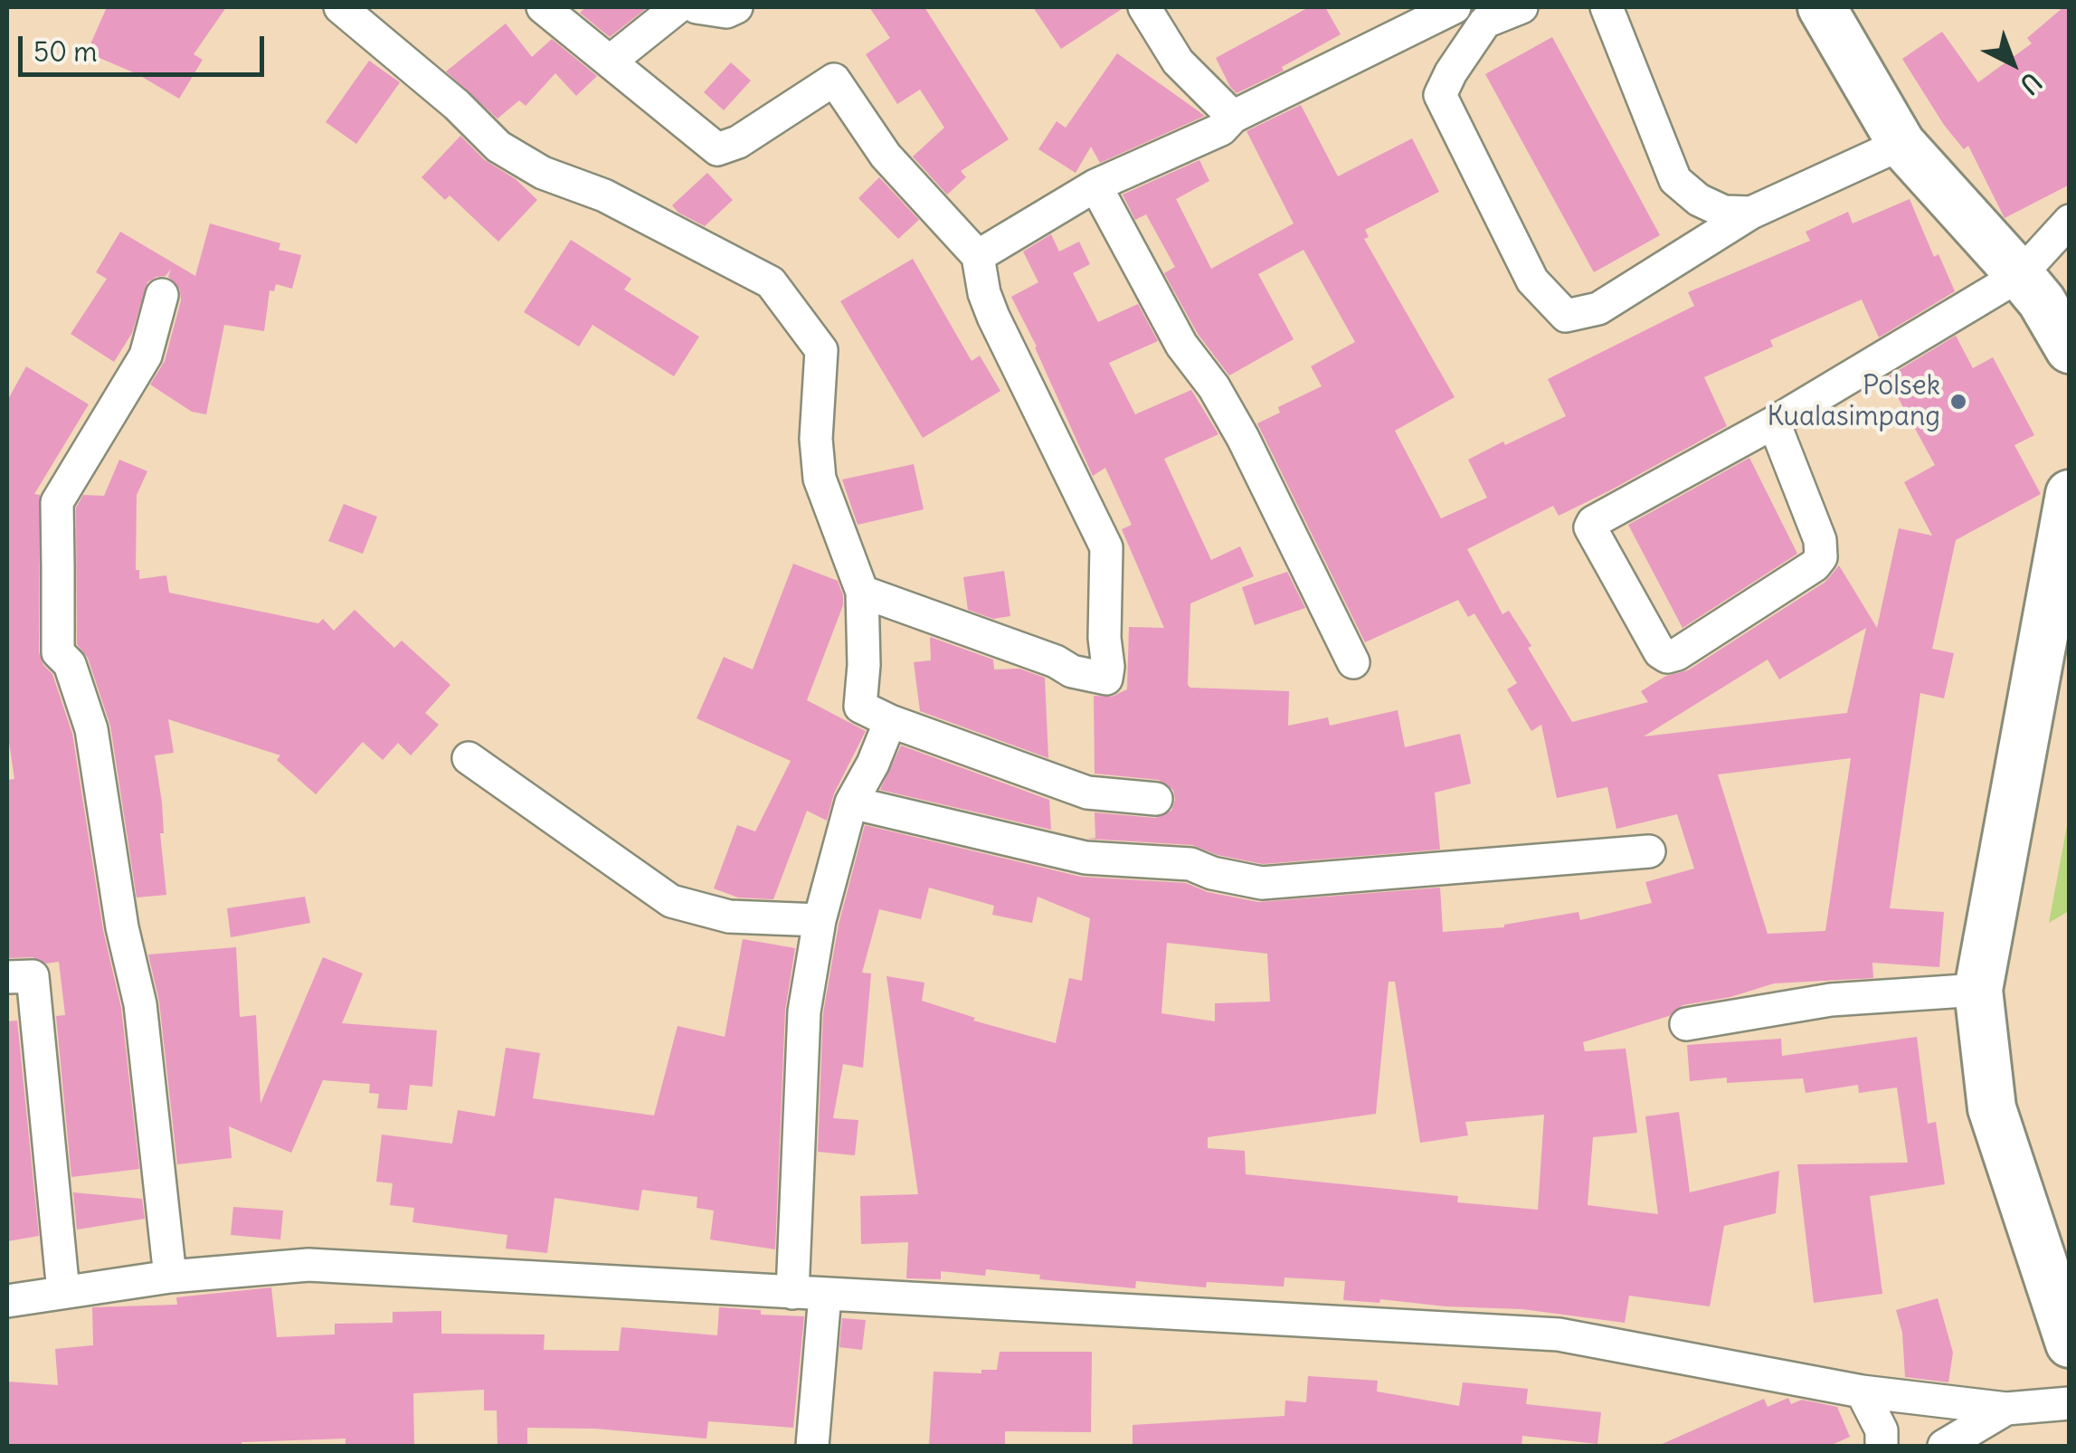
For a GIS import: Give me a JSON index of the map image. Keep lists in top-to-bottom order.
{
  "places": ["Polsek Kualasimpang"],
  "scale_bar": "50 m",
  "north": "bottom right"
}
